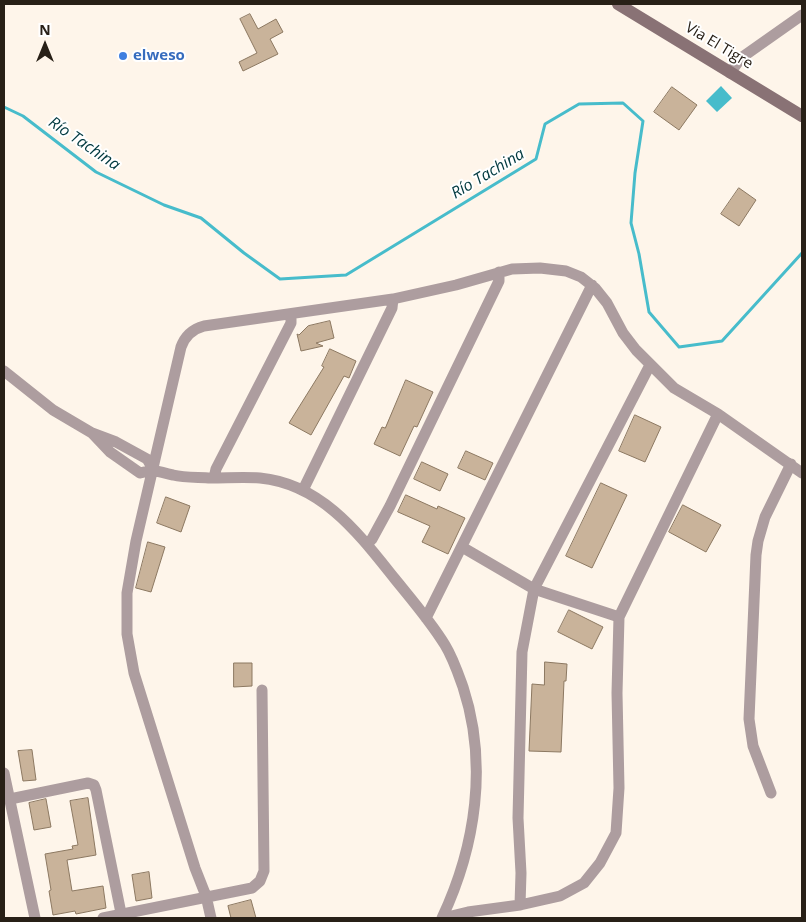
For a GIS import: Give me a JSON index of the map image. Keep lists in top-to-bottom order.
{
  "streets": {
    "street": ["Via El Tigre"]
  },
  "water": ["Río Tachina"],
  "places": ["elweso"],
  "north": "top"
}
